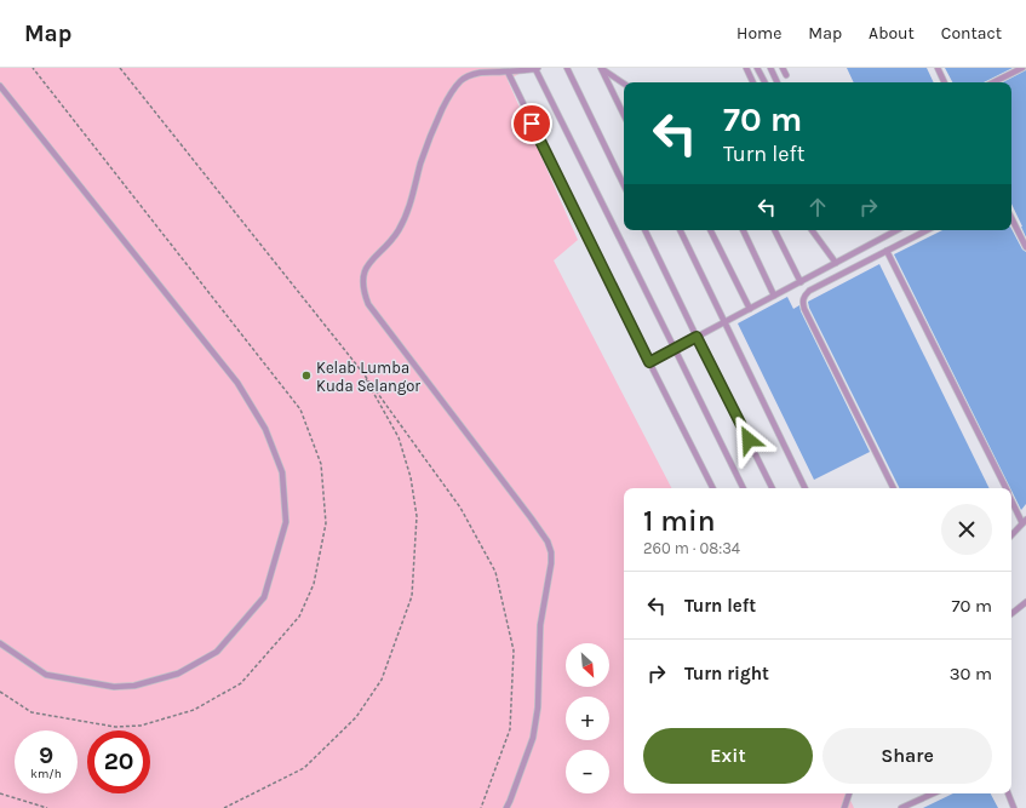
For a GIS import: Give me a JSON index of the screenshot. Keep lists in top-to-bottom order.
{
  "places": ["Kelab Lumba Kuda Selangor"],
  "north": "bottom right",
  "page": {
    "header": "Map",
    "nav": [
      "Home",
      "Map",
      "About",
      "Contact"
    ],
    "turn": ["70 m", "Turn left"],
    "heading": ["1 min", "260 m · 08:34"],
    "list": [
      {
        "name": "Turn left",
        "value": "70 m"
      },
      {
        "name": "Turn right",
        "value": "30 m"
      }
    ],
    "map_buttons": ["+", "−"],
    "buttons": ["Exit", "Share"],
    "speed": "9 km/h",
    "limit": "20"
  }
}
